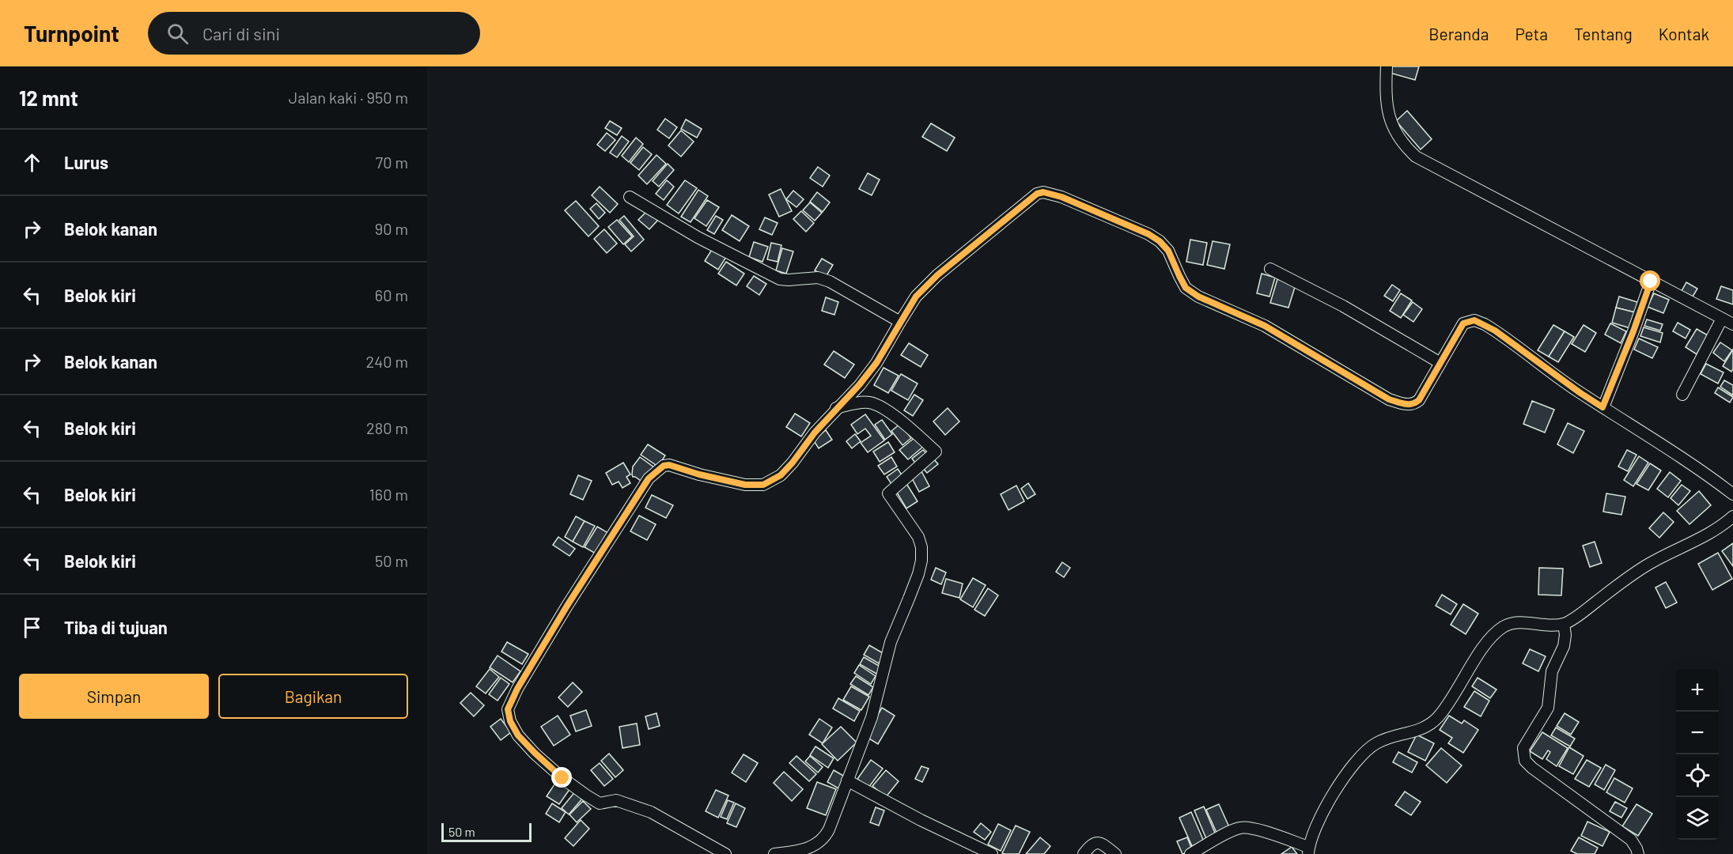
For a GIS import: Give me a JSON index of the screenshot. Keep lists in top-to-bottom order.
{
  "scale_bar": "50 m",
  "page": {
    "header": "Turnpoint",
    "search": "Cari di sini",
    "nav": [
      "Beranda",
      "Peta",
      "Tentang",
      "Kontak"
    ],
    "heading": ["12 mnt", "Jalan kaki · 950 m"],
    "list": [
      ["Lurus", "70 m"],
      ["Belok kanan", "90 m"],
      ["Belok kiri", "60 m"],
      ["Belok kanan", "240 m"],
      ["Belok kiri", "280 m"],
      ["Belok kiri", "160 m"],
      ["Belok kiri", "50 m"],
      "Tiba di tujuan"
    ],
    "buttons": ["Simpan", "Bagikan"],
    "map_buttons": ["+", "−"],
    "scale": "50 m"
  }
}
